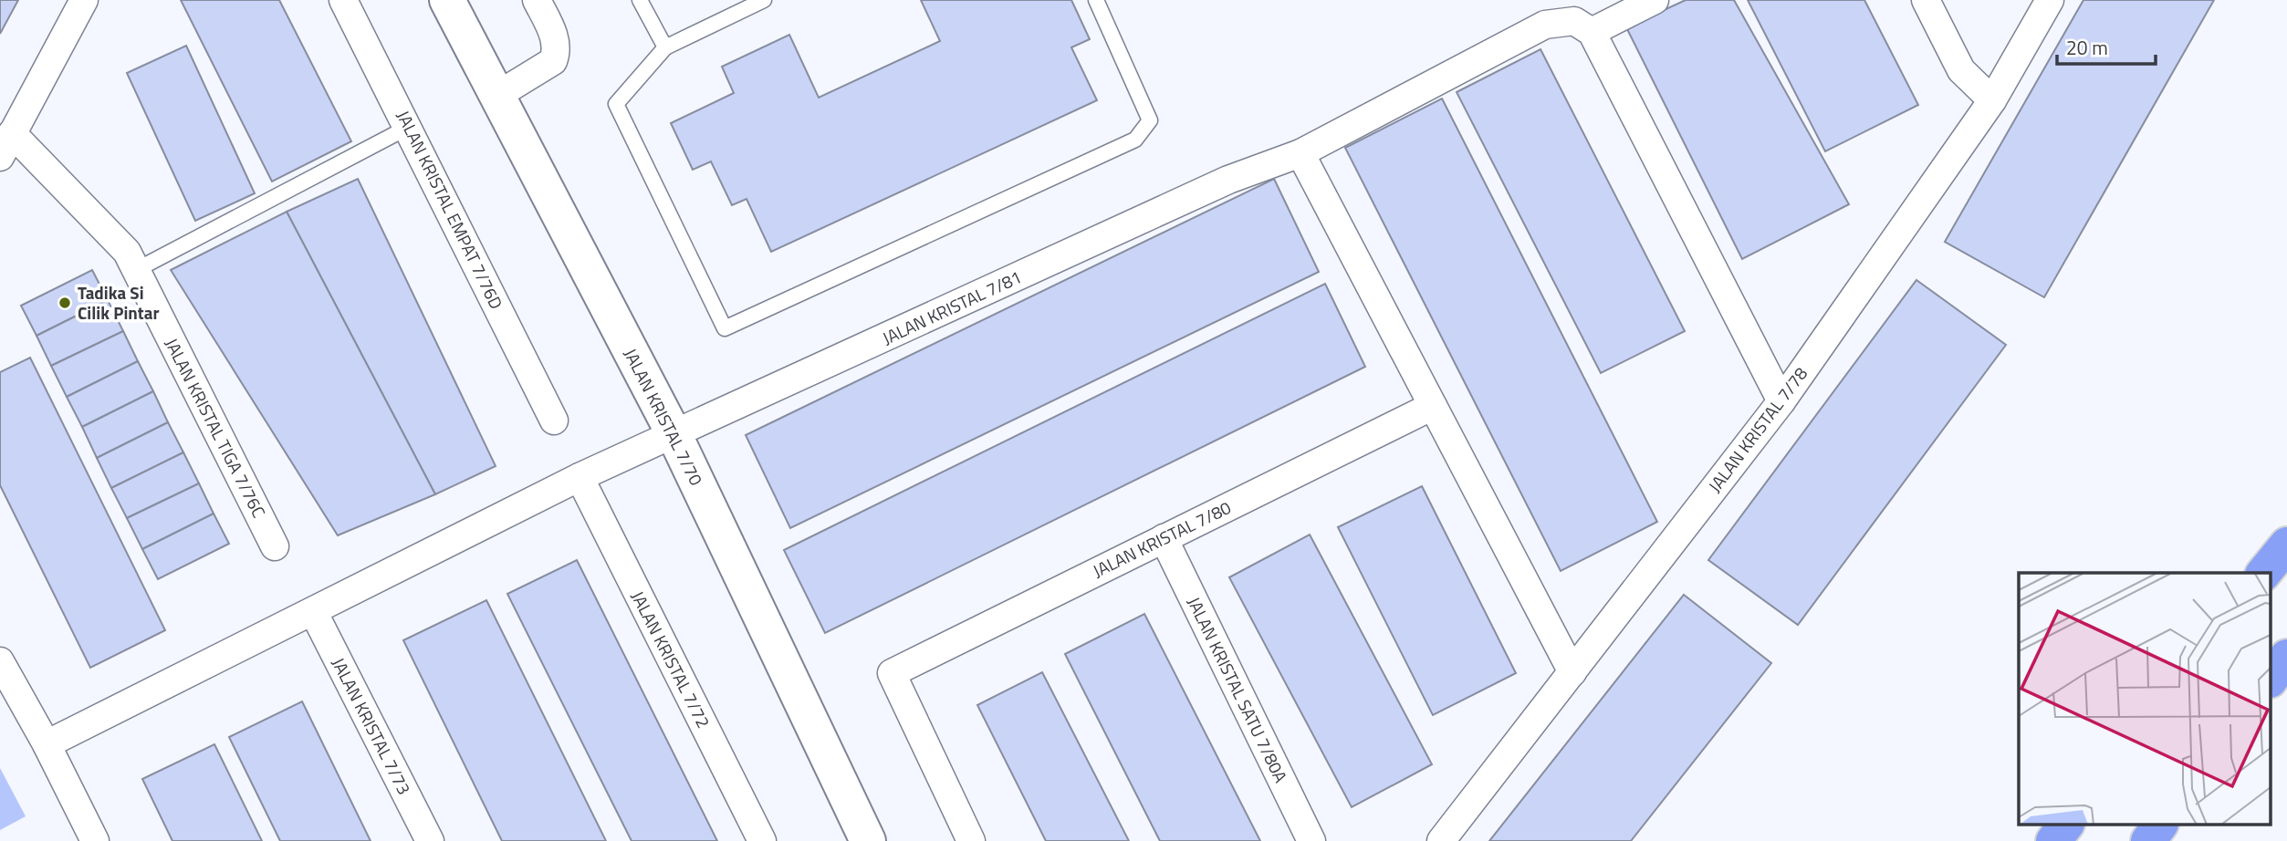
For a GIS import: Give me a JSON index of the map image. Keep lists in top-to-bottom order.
{
  "streets": {
    "street": [
      "JALAN KRISTAL EMPAT 7/76D",
      "JALAN KRISTAL 7/81",
      "JALAN KRISTAL 7/70",
      "JALAN KRISTAL TIGA 7/76C",
      "JALAN KRISTAL 7/78",
      "JALAN KRISTAL 7/80",
      "JALAN KRISTAL 7/72",
      "JALAN KRISTAL SATU 7/80A",
      "JALAN KRISTAL 7/73"
    ]
  },
  "crossings": [
    ["JALAN KRISTAL 7/81", "JALAN KRISTAL 7/70"],
    ["JALAN KRISTAL 7/81", "JALAN KRISTAL 7/72"],
    ["JALAN KRISTAL 7/81", "JALAN KRISTAL 7/73"],
    ["JALAN KRISTAL 7/80", "JALAN KRISTAL SATU 7/80A"]
  ],
  "places": ["Tadika Si Cilik Pintar"],
  "scale_bar": "20 m"
}
